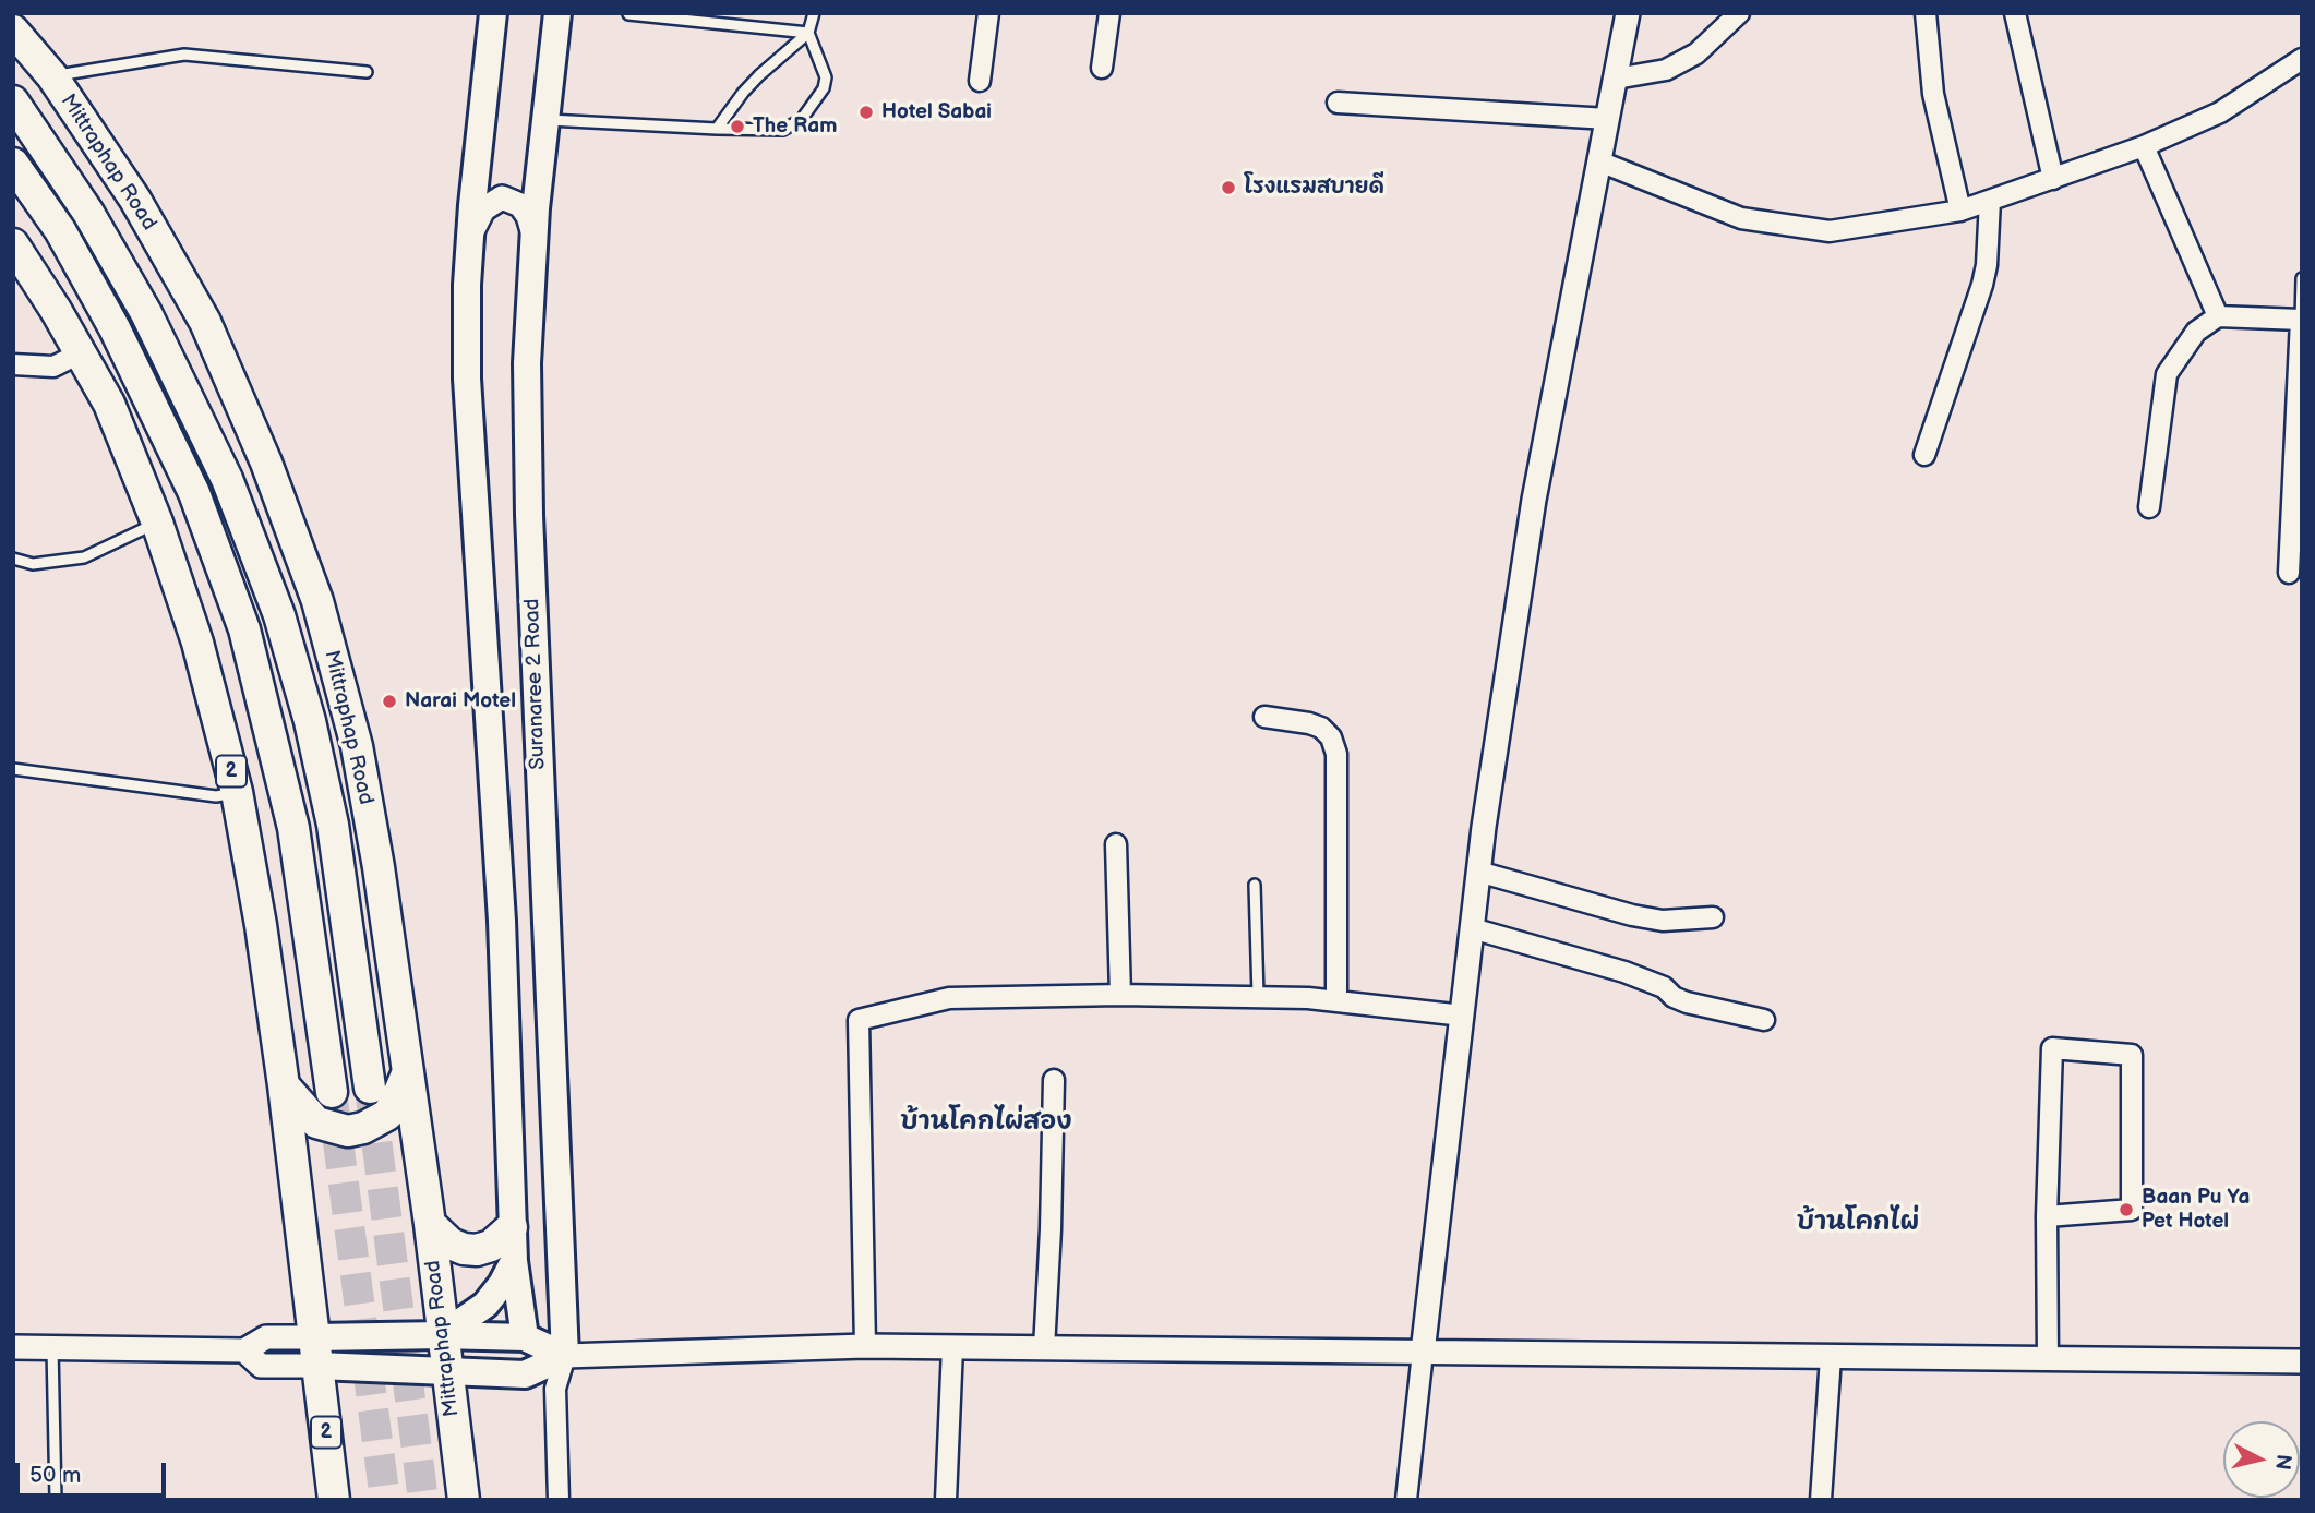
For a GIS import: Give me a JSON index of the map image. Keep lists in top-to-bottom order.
{
  "streets": {
    "highway": ["Mittraphap Road", "2"],
    "main road": ["Suranaree 2 Road"]
  },
  "districts": ["บ้านโคกไผ่สอง", "บ้านโคกไผ่"],
  "places": [
    "Hotel Sabai",
    "The Ram",
    "โรงแรมสบายดี",
    "Narai Motel",
    "Baan Pu Ya Pet Hotel"
  ],
  "scale_bar": "50 m",
  "north": "right"
}
